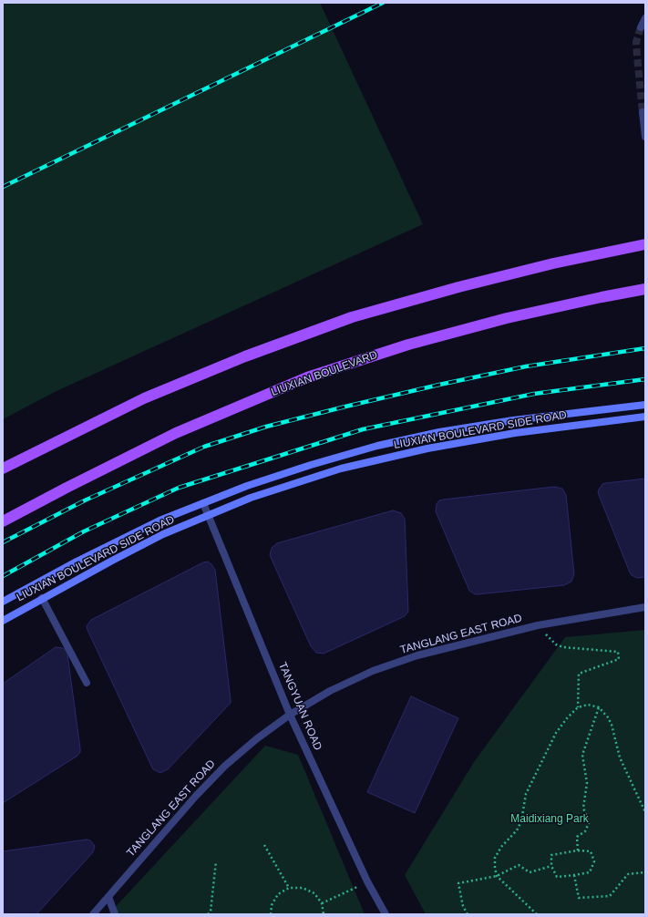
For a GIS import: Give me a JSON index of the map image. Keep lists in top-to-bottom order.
{
  "streets": {
    "main road": ["LIUXIAN BOULEVARD", "LIUXIAN BOULEVARD SIDE ROAD"],
    "street": ["TANGLANG EAST ROAD", "TANGYUAN ROAD"]
  },
  "crossings": [
    ["LIUXIAN BOULEVARD SIDE ROAD", "TANGYUAN ROAD"],
    ["TANGLANG EAST ROAD", "TANGYUAN ROAD"]
  ],
  "parks": ["Maidixiang Park"]
}
